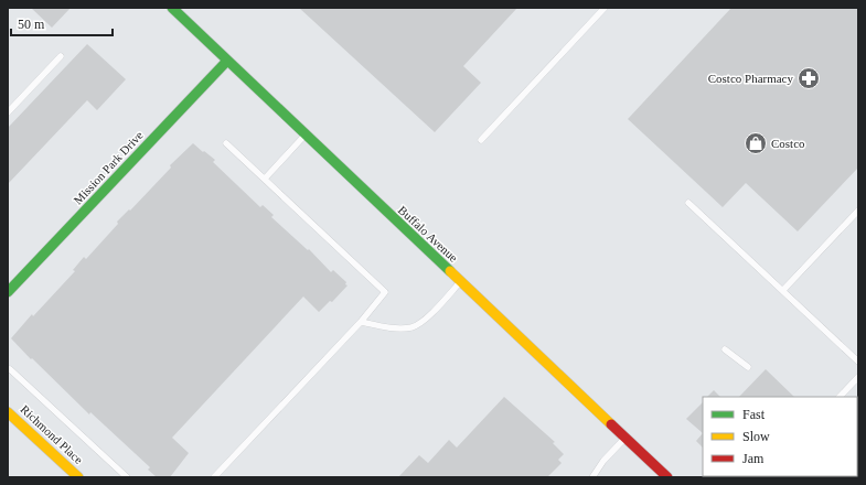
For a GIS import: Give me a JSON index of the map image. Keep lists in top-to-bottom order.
{
  "streets": {
    "street": ["Mission Park Drive", "Buffalo Avenue", "Richmond Place"]
  },
  "crossings": [
    ["Mission Park Drive", "Buffalo Avenue"]
  ],
  "places": {
    "pharmacy": ["Costco Pharmacy"],
    "shop": ["Costco"]
  },
  "legend": ["Fast", "Slow", "Jam"],
  "scale_bar": "50 m"
}
